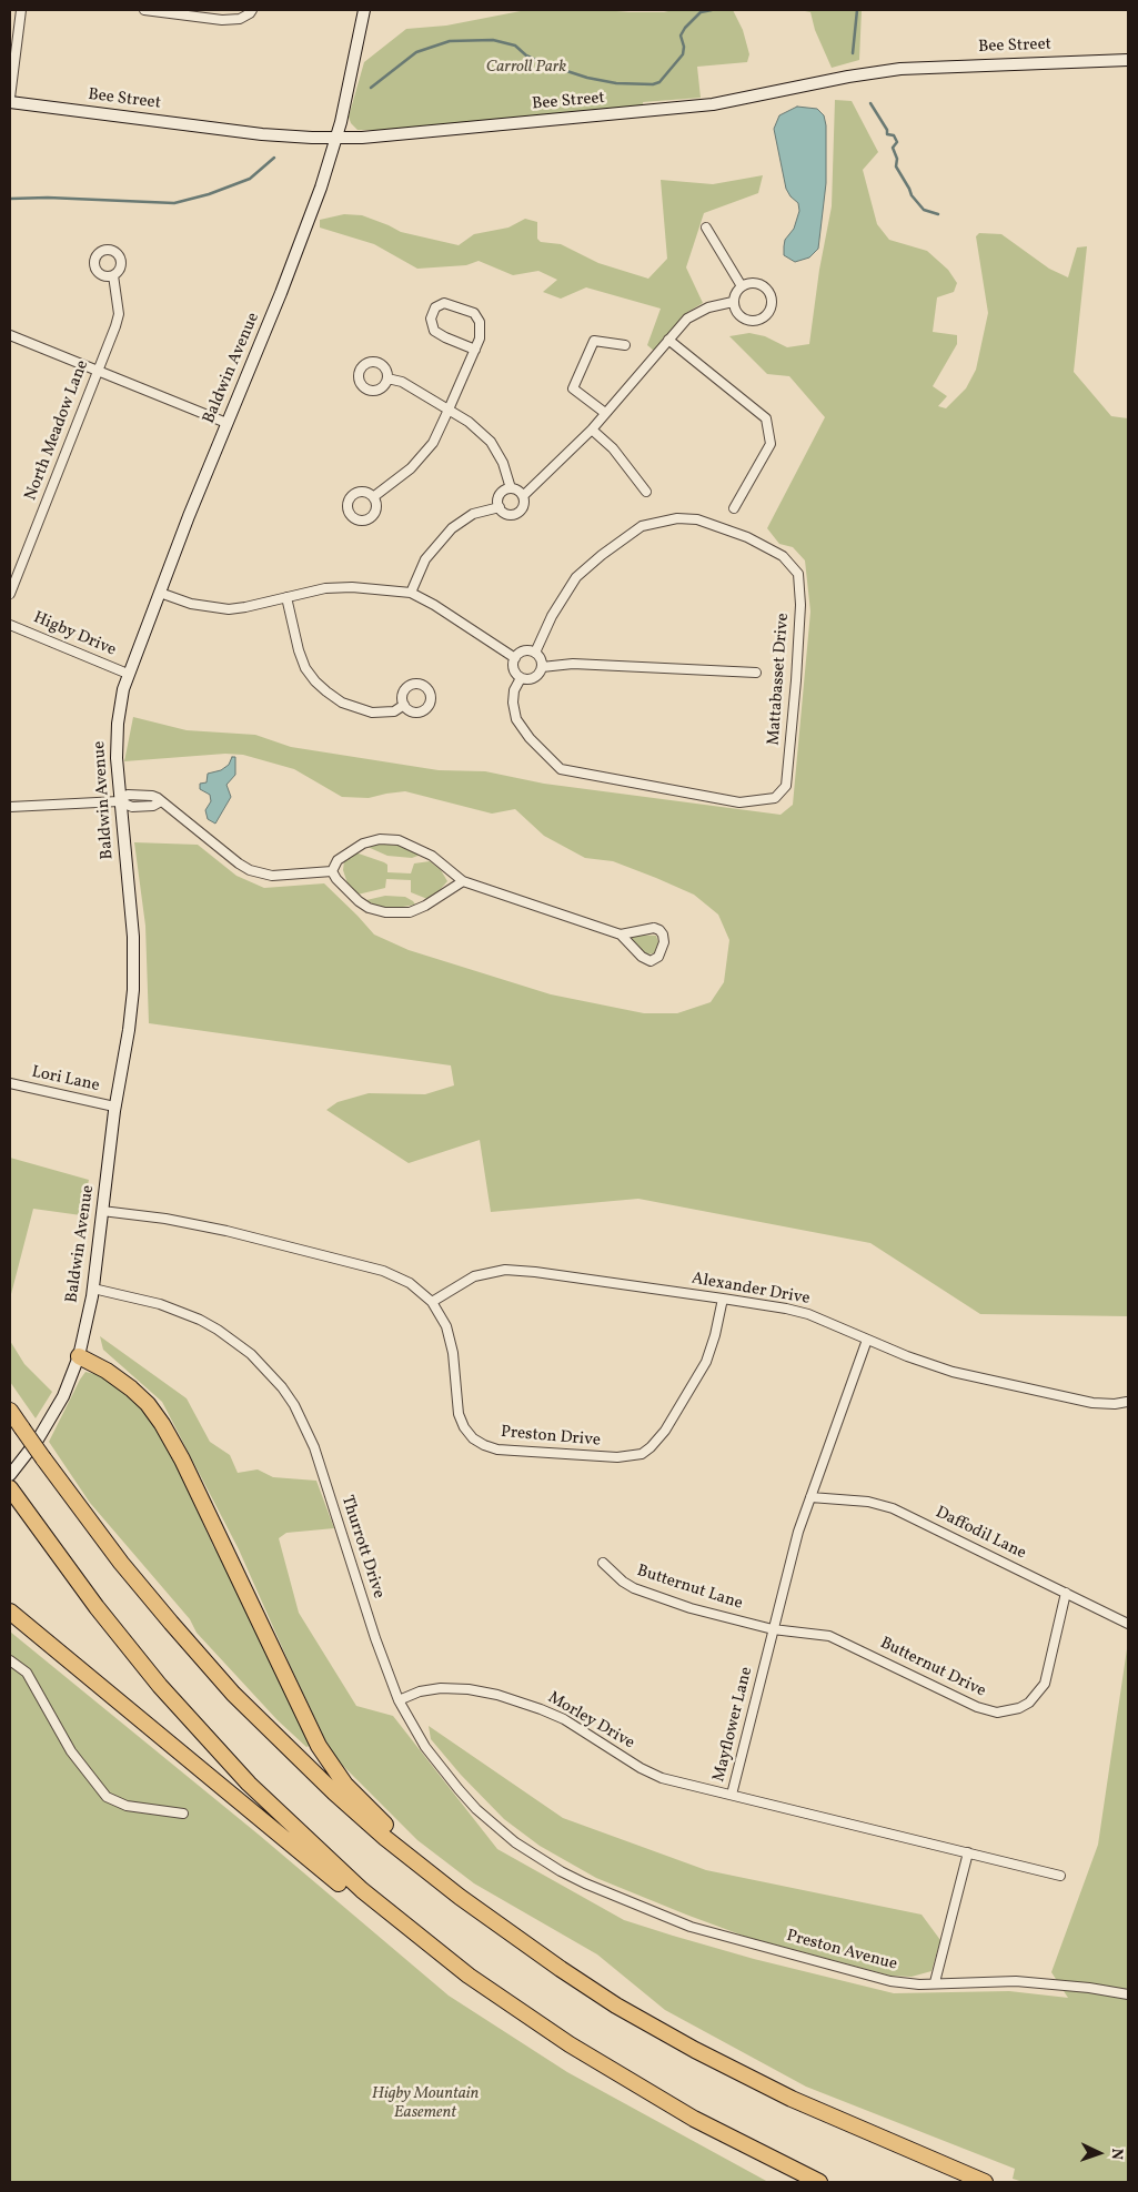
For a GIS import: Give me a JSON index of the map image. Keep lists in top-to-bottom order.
{
  "streets": {
    "street": [
      "Bee Street",
      "Baldwin Avenue",
      "North Meadow Lane",
      "Higby Drive",
      "Mattabasset Drive",
      "Lori Lane",
      "Alexander Drive",
      "Preston Drive",
      "Daffodil Lane",
      "Thurrott Drive",
      "Butternut Lane",
      "Butternut Drive",
      "Morley Drive",
      "Mayflower Lane",
      "Preston Avenue"
    ]
  },
  "crossings": [
    ["Bee Street", "Baldwin Avenue"],
    ["Baldwin Avenue", "Higby Drive"],
    ["Baldwin Avenue", "Lori Lane"],
    ["Baldwin Avenue", "Preston Drive"],
    ["Baldwin Avenue", "Thurrott Drive"],
    ["Alexander Drive", "Preston Drive"],
    ["Alexander Drive", "Mayflower Lane"],
    ["Daffodil Lane", "Butternut Drive"],
    ["Daffodil Lane", "Mayflower Lane"],
    ["Thurrott Drive", "Morley Drive"],
    ["Thurrott Drive", "Preston Avenue"],
    ["Butternut Lane", "Butternut Drive"],
    ["Butternut Lane", "Mayflower Lane"],
    ["Butternut Drive", "Mayflower Lane"],
    ["Morley Drive", "Mayflower Lane"]
  ],
  "parks": ["Carroll Park", "Higby Mountain Easement"],
  "north": "right"
}
